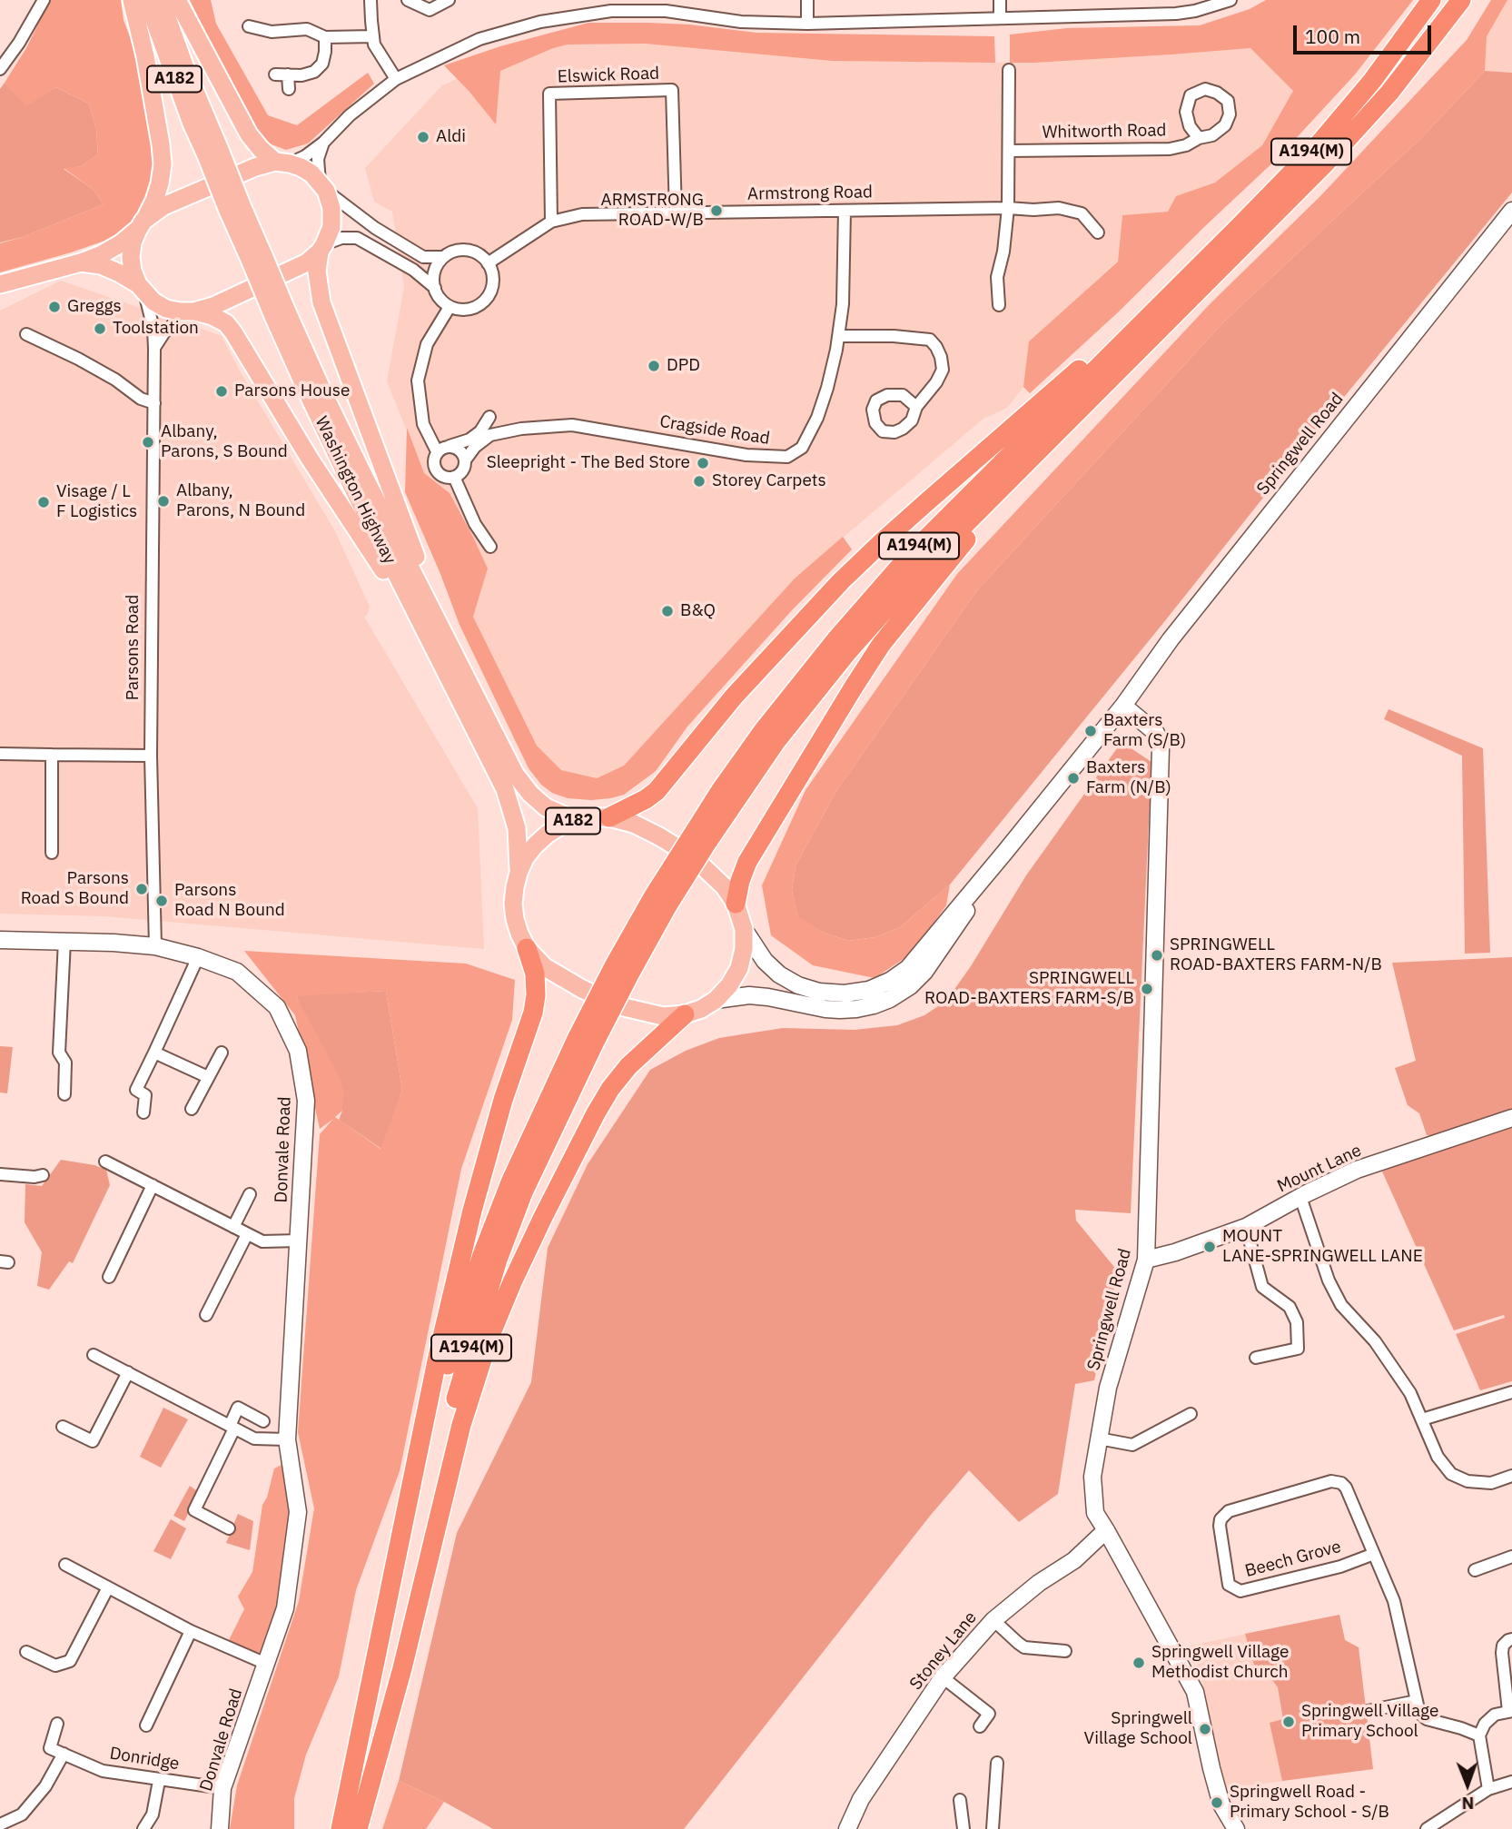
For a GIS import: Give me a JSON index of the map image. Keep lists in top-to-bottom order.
{
  "streets": {
    "highway": ["A194(M)"],
    "main road": [
      "A182",
      "Springwell Road",
      "Washington Highway",
      "Donvale Road",
      "Mount Lane",
      "Stoney Lane"
    ],
    "street": [
      "Elswick Road",
      "Whitworth Road",
      "Armstrong Road",
      "Cragside Road",
      "Parsons Road",
      "Beech Grove",
      "Donridge"
    ]
  },
  "crossings": [
    ["Elswick Road", "Armstrong Road"],
    ["A182", "A194(M)"],
    ["A182", "Springwell Road"],
    ["A182", "Washington Highway"],
    ["A194(M)", "Springwell Road"],
    ["A194(M)", "Washington Highway"],
    ["Armstrong Road", "Cragside Road"],
    ["Springwell Road", "Washington Highway"],
    ["Springwell Road", "Mount Lane"],
    ["Springwell Road", "Stoney Lane"],
    ["Parsons Road", "Donvale Road"],
    ["Donvale Road", "Donridge"]
  ],
  "places": [
    "Aldi",
    "ARMSTRONG ROAD-W/B",
    "Greggs",
    "Toolstation",
    "DPD",
    "Parsons House",
    "Albany, Parons, S Bound",
    "Sleepright - The Bed Store",
    "Storey Carpets",
    "Albany, Parons, N Bound",
    "Visage / L F Logistics",
    "B&Q",
    "Baxters Farm (S/B)",
    "Baxters Farm (N/B)",
    "Parsons Road S Bound",
    "Parsons Road N Bound",
    "SPRINGWELL ROAD-BAXTERS FARM-N/B",
    "SPRINGWELL ROAD-BAXTERS FARM-S/B",
    "MOUNT LANE-SPRINGWELL LANE",
    "Springwell Village Methodist Church",
    "Springwell Village Primary School",
    "Springwell Village School",
    "Springwell Road - Primary School - S/B"
  ],
  "scale_bar": "100 m",
  "north": "bottom"
}
